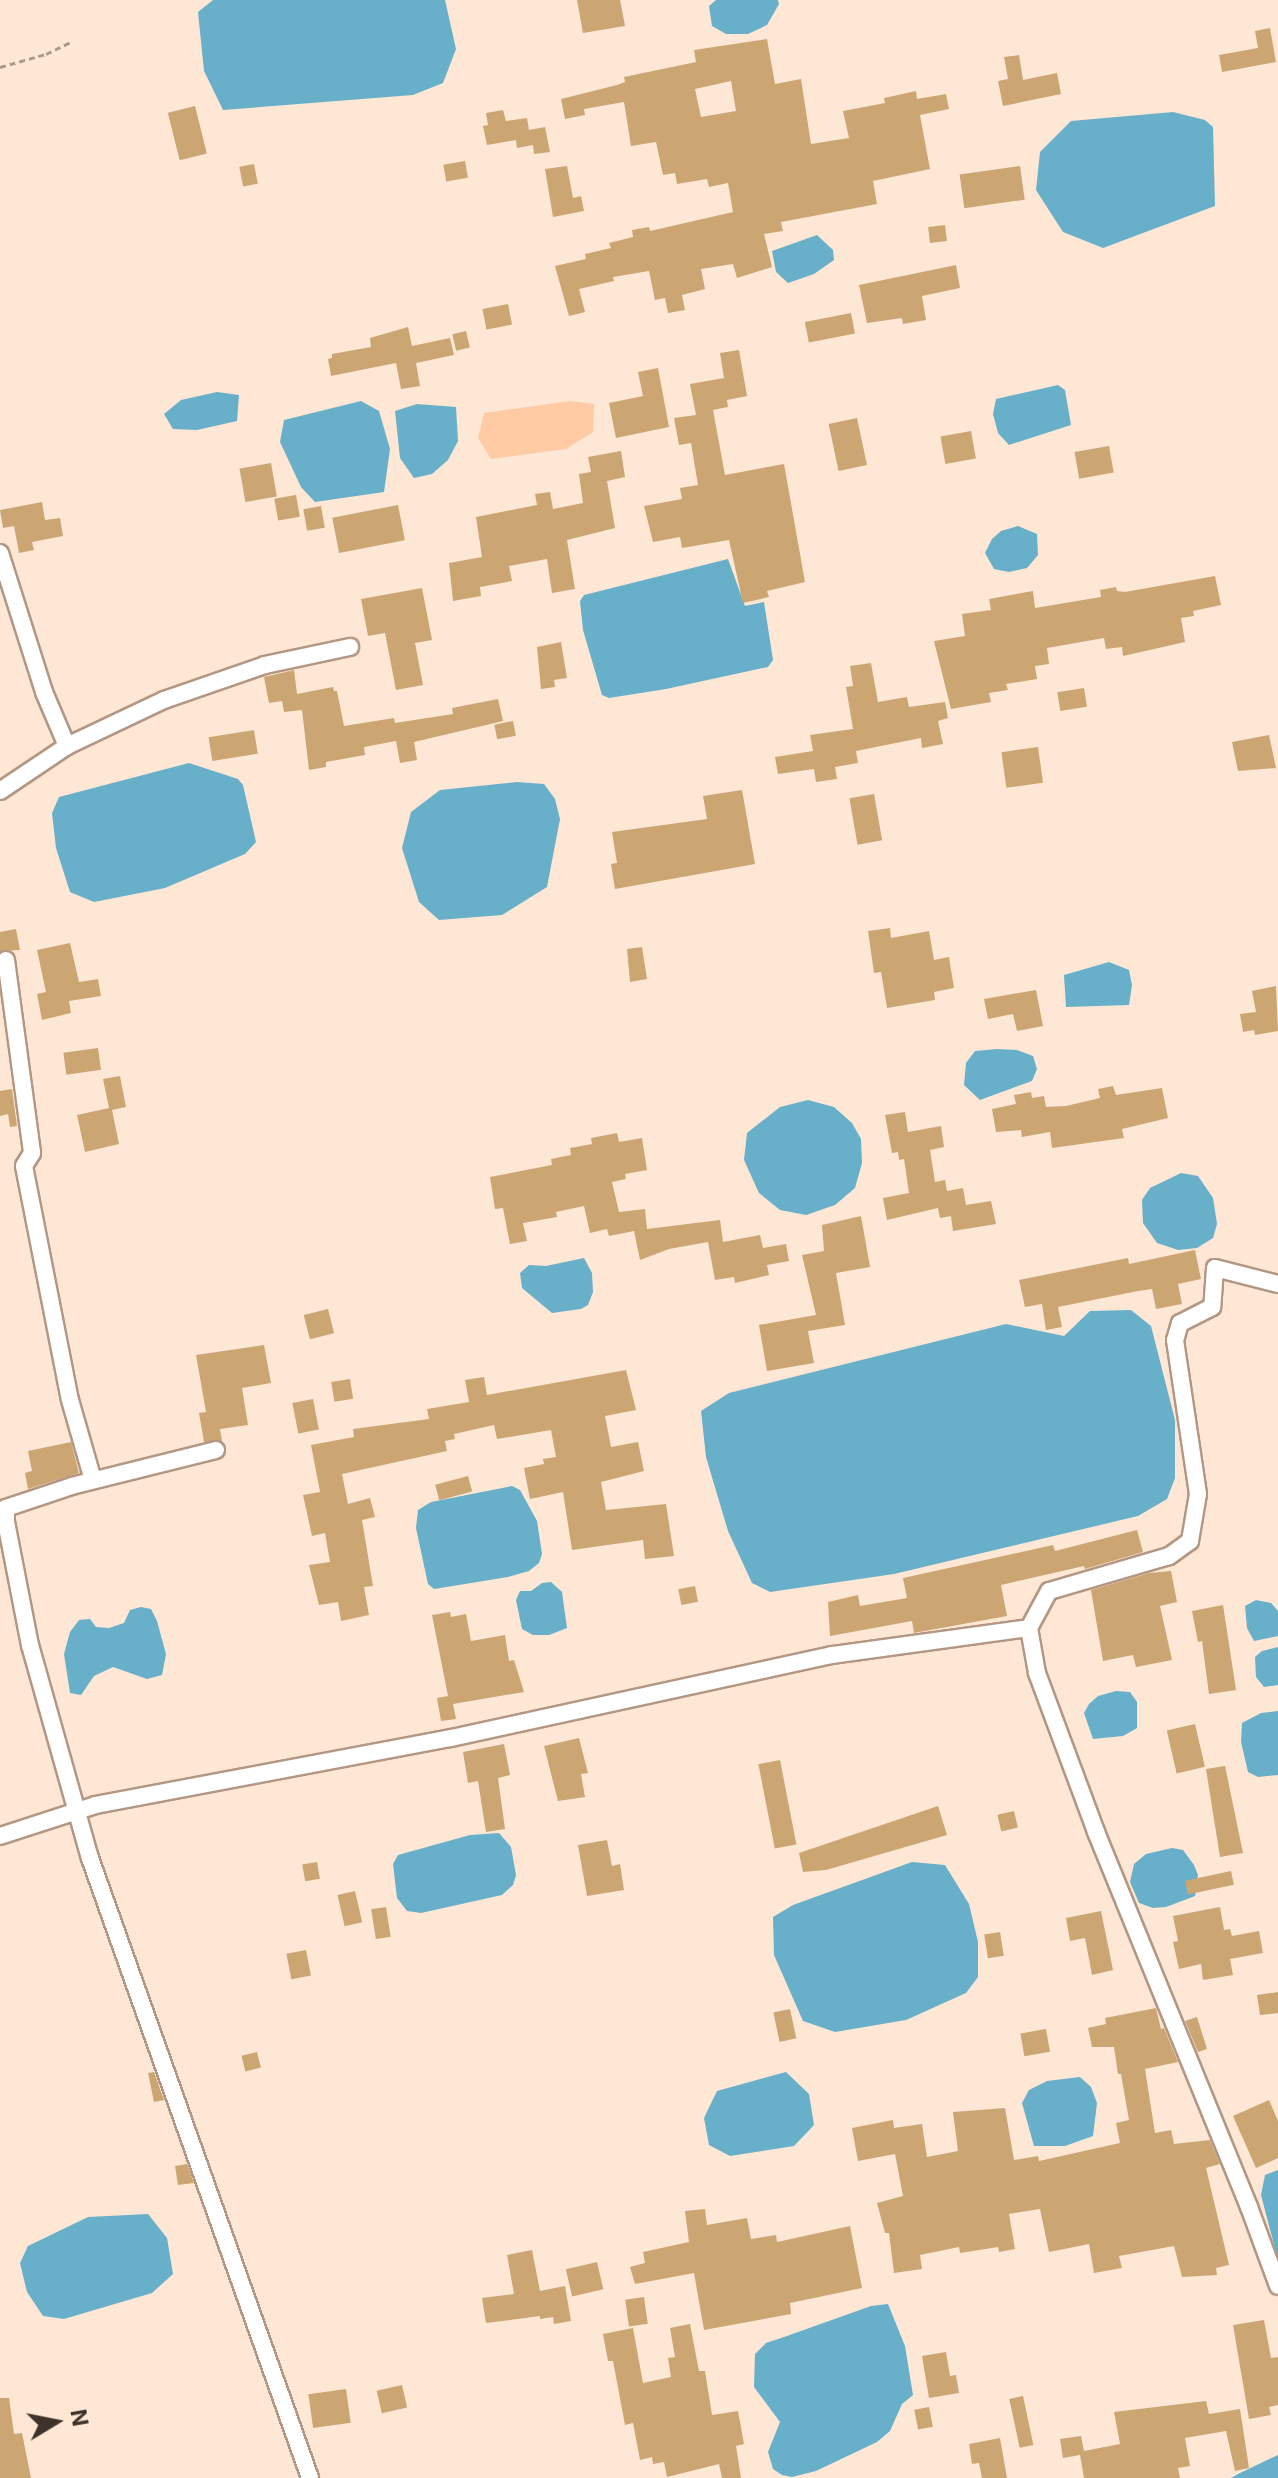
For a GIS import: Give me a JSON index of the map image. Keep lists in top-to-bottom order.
{
  "north": "right"
}
